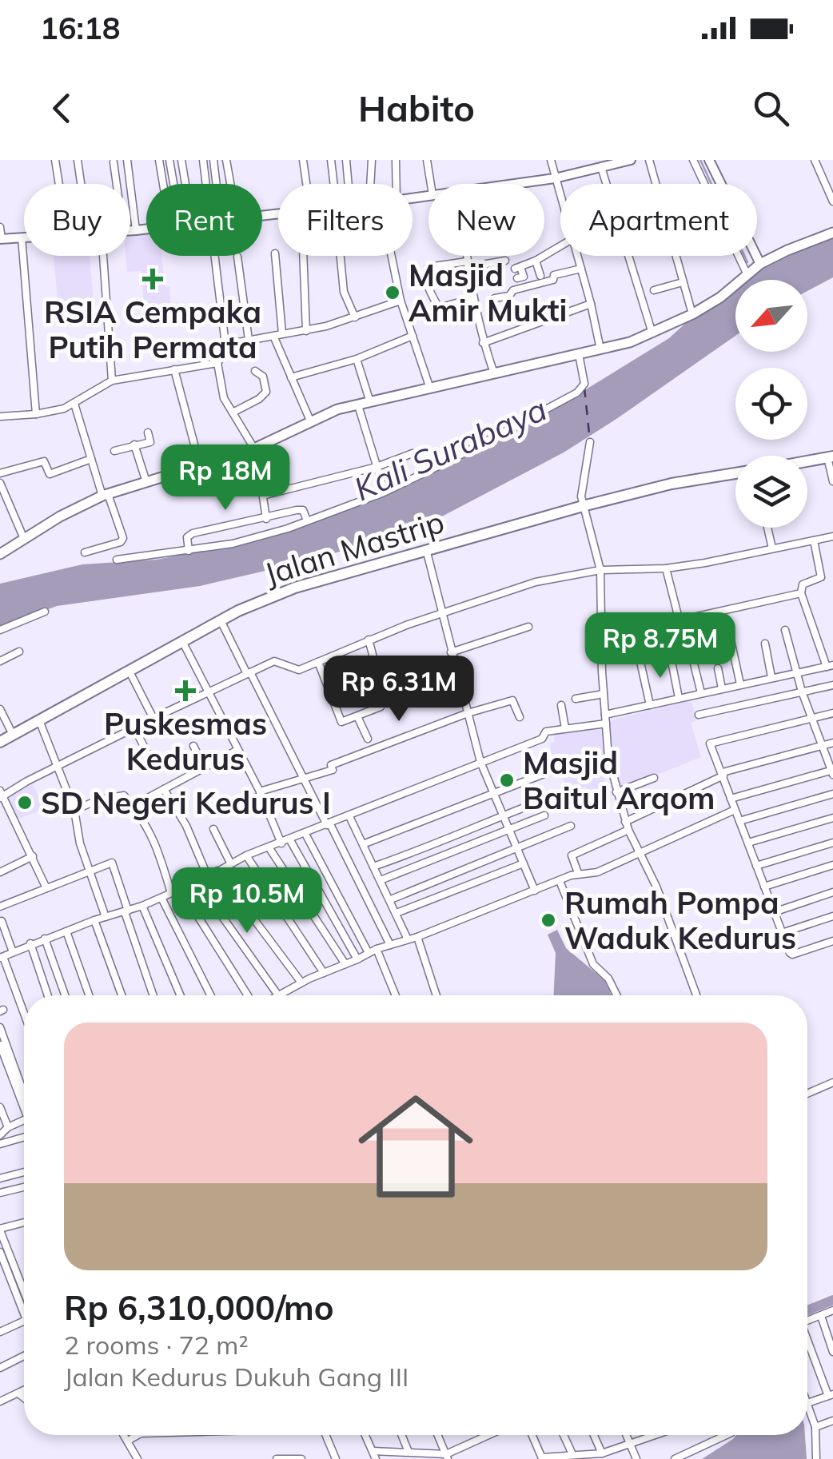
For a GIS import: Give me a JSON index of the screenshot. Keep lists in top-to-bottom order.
{
  "streets": {
    "main road": ["Jalan Mastrip"]
  },
  "water": ["Kali Surabaya"],
  "places": {
    "health": ["RSIA Cempaka Putih Permata", "Puskesmas Kedurus"],
    "other": [
      "Masjid Amir Mukti",
      "Masjid Baitul Arqom",
      "SD Negeri Kedurus I",
      "Rumah Pompa Waduk Kedurus"
    ]
  },
  "north": "bottom left",
  "page": {
    "status": "16:18",
    "header": "Habito",
    "chip": [
      "Buy",
      "Rent",
      "Filters",
      "New",
      "Apartment"
    ],
    "price": [
      "Rp 18M",
      "Rp 8.75M",
      "Rp 6.31M",
      "Rp 10.5M"
    ],
    "list": [
      {
        "name": "Rp 6,310,000/mo",
        "note": "2 rooms · 72 m² · Jalan Kedurus Dukuh Gang III"
      }
    ]
  }
}
